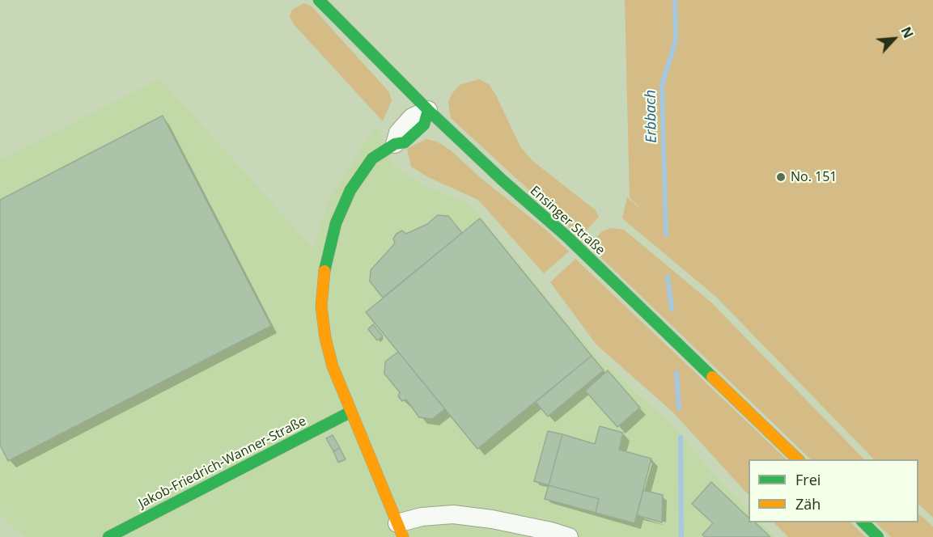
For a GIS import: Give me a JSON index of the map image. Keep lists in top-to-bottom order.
{
  "streets": {
    "street": ["Ensinger Straße", "Jakob-Friedrich-Wanner-Straße"]
  },
  "water": ["Erbbach"],
  "places": ["No. 151"],
  "legend": ["Frei", "Zäh"],
  "north": "top right"
}
